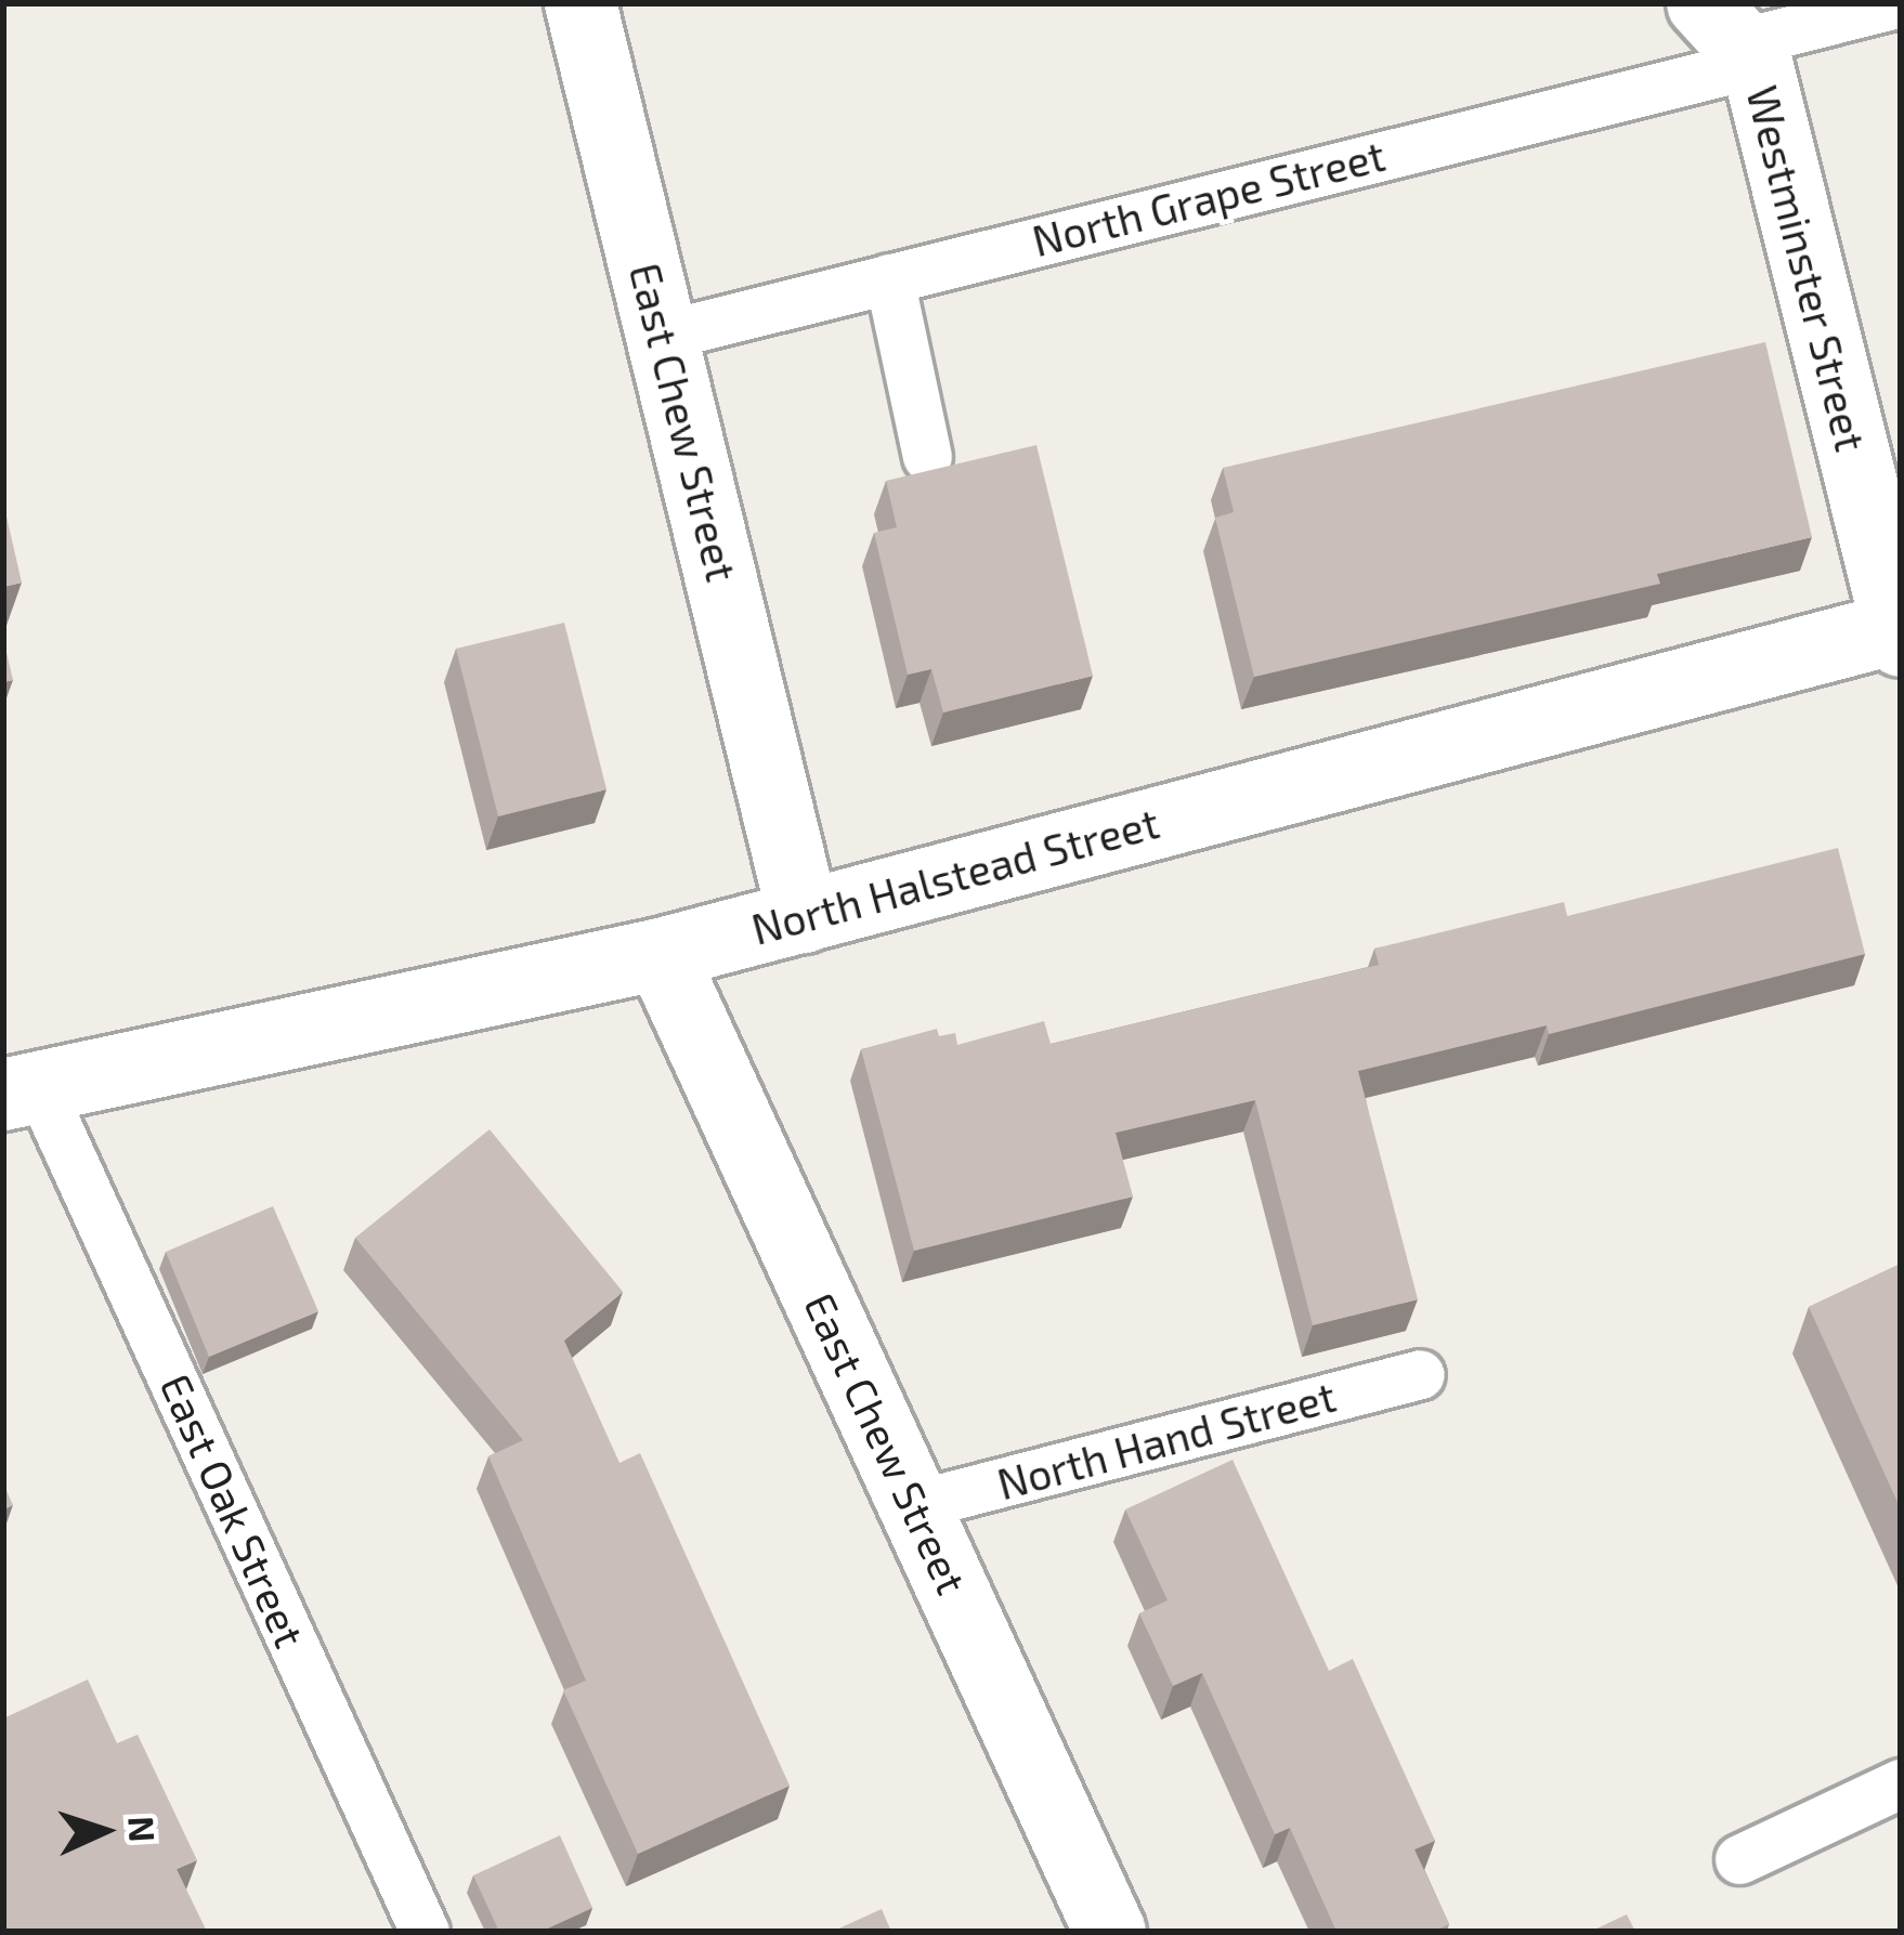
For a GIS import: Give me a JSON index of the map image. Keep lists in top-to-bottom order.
{
  "streets": {
    "street": ["Westminster Street", "East Chew Street", "North Halstead Street"],
    "lane": ["North Grape Street", "North Hand Street", "East Oak Street"]
  },
  "crossings": [
    ["North Grape Street", "Westminster Street"],
    ["North Grape Street", "East Chew Street"],
    ["Westminster Street", "North Halstead Street"],
    ["East Chew Street", "North Halstead Street"],
    ["East Chew Street", "North Hand Street"],
    ["North Halstead Street", "East Oak Street"]
  ],
  "north": "right"
}
